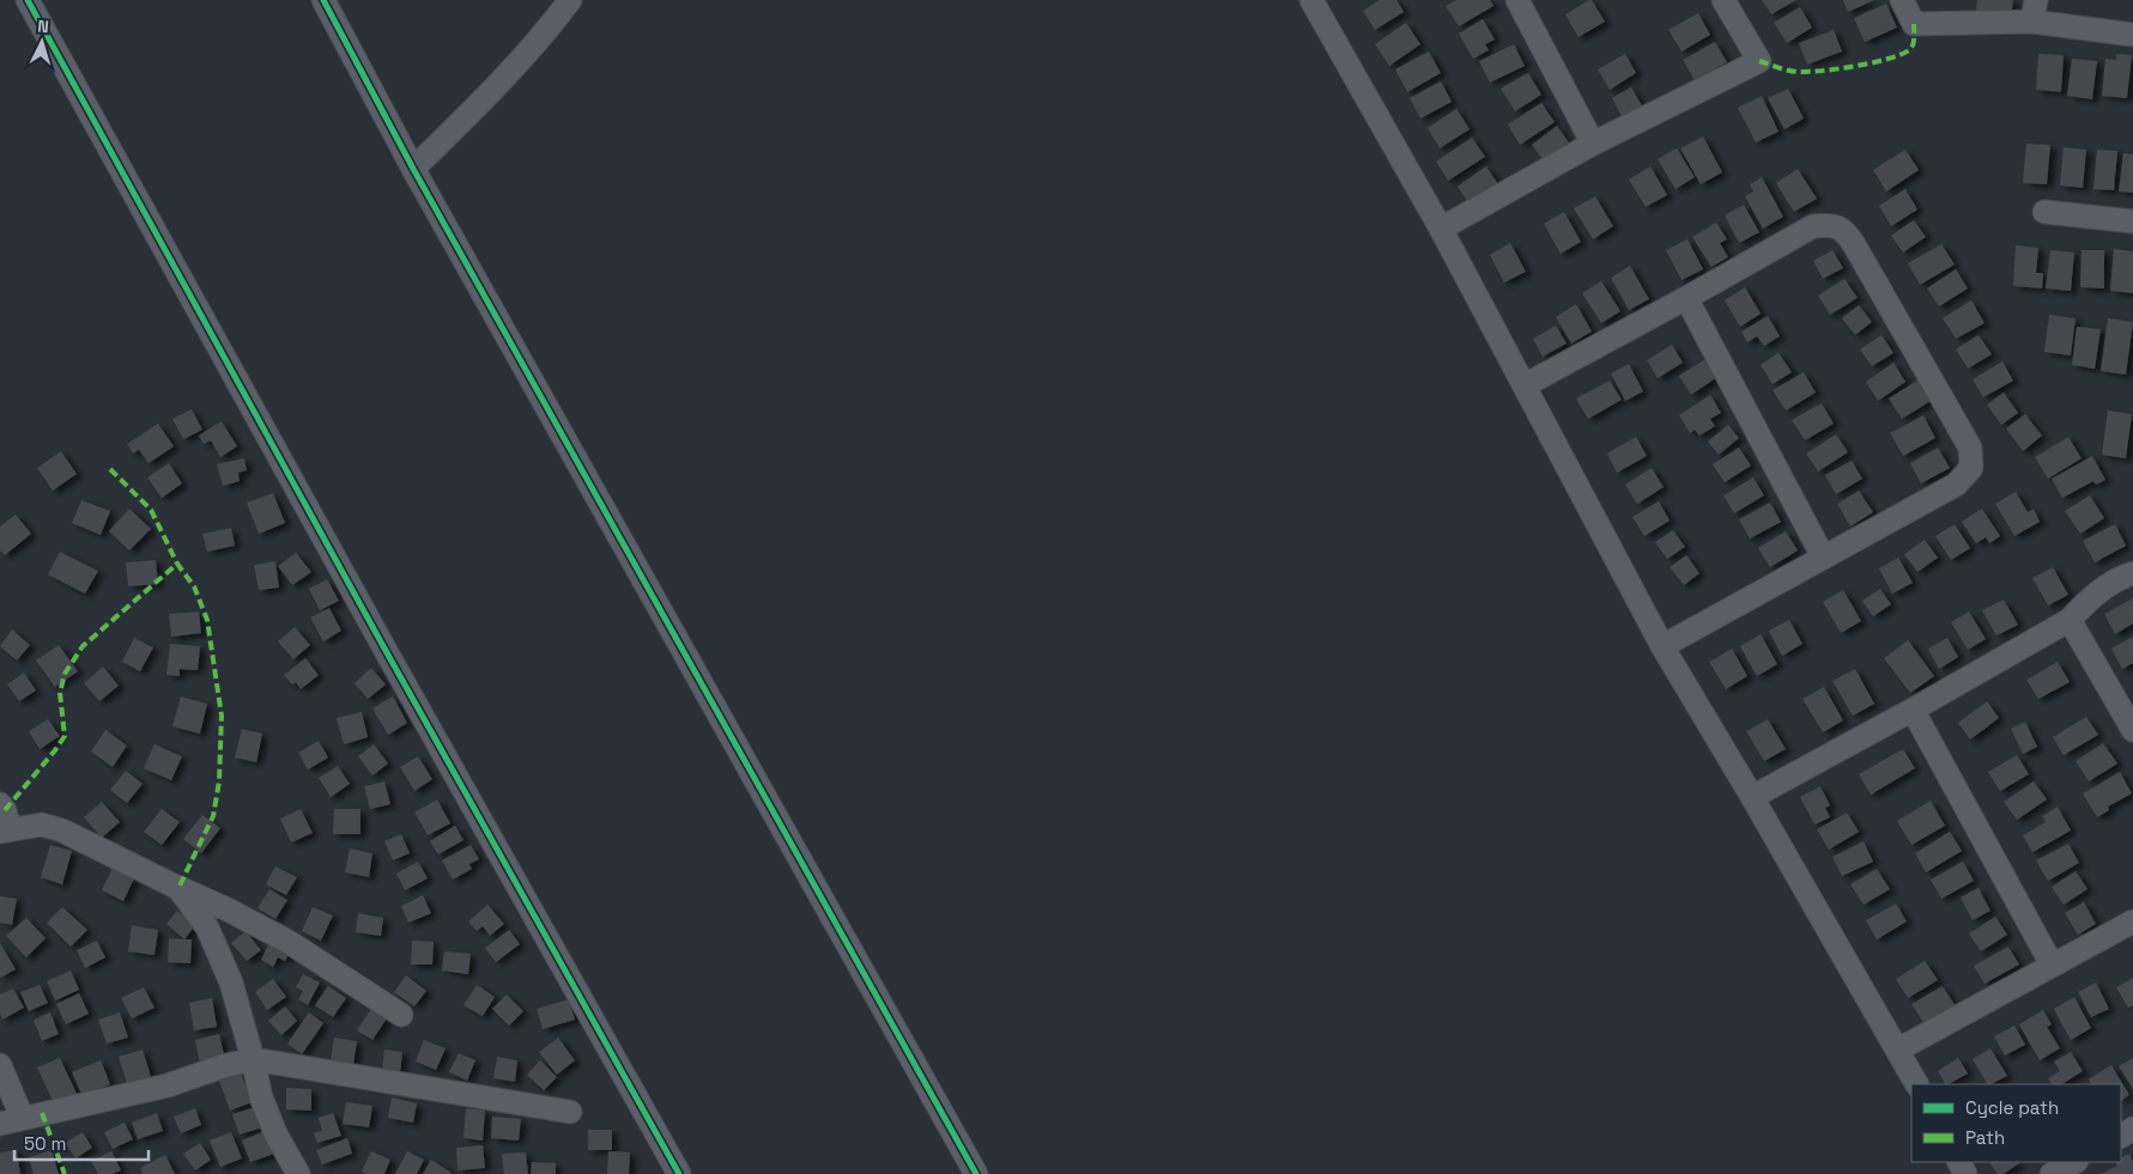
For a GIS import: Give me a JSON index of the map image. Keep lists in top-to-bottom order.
{
  "legend": ["Cycle path", "Path"],
  "scale_bar": "50 m",
  "north": "top"
}
